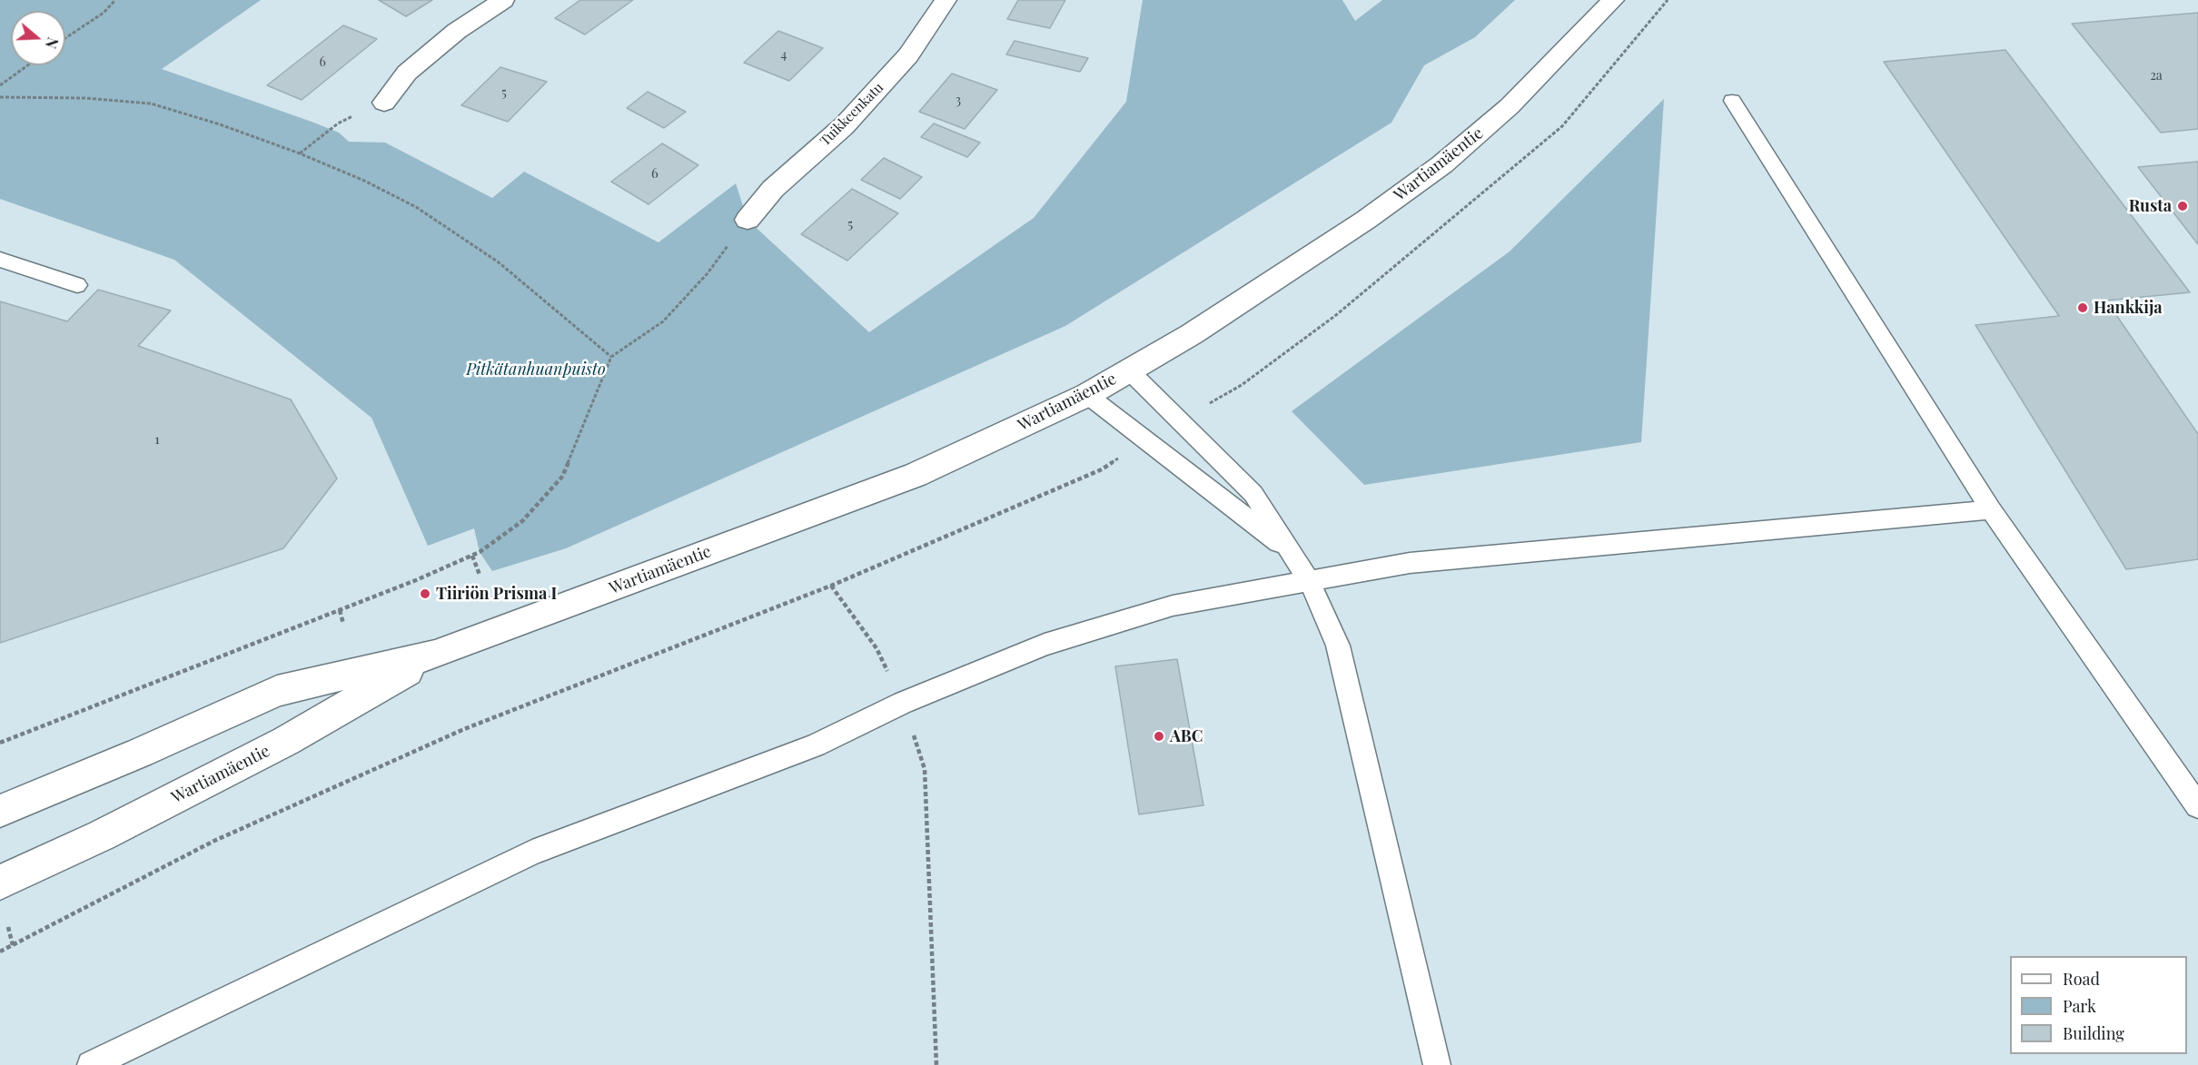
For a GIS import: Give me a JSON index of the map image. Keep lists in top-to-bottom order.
{
  "streets": {
    "main road": ["Tuikkeenkatu", "Wartiamäentie"]
  },
  "parks": ["Pitkätanhuanpuisto"],
  "places": [
    "Rusta",
    "Hankkija",
    "Tiiriön Prisma I",
    "ABC"
  ],
  "house_numbers": [
    "4",
    "6",
    "2a",
    "5",
    "3",
    "6",
    "5",
    "1"
  ],
  "legend": ["Road", "Park", "Building"],
  "north": "right"
}
